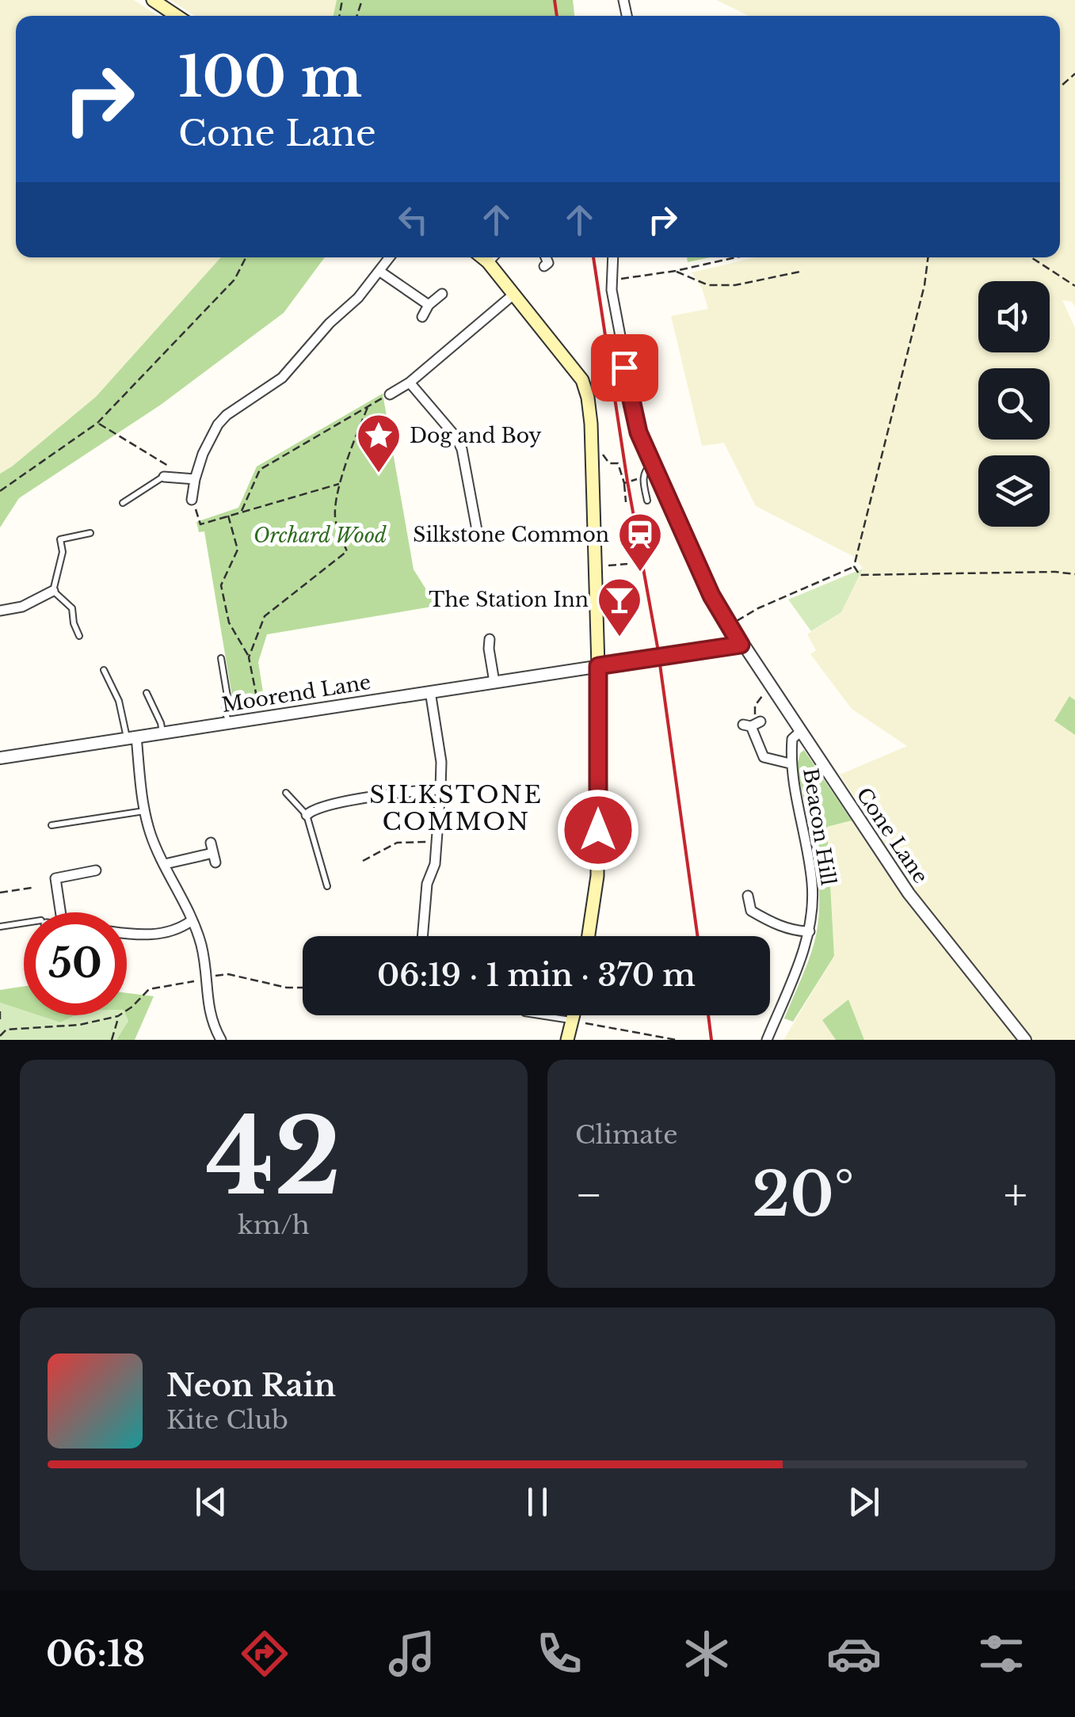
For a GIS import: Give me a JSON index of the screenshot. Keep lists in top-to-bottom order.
{
  "streets": {
    "street": ["Moorend Lane", "Beacon Hill", "Cone Lane"]
  },
  "crossings": [
    ["Beacon Hill", "Cone Lane"]
  ],
  "districts": ["SILKSTONE COMMON"],
  "parks": ["Orchard Wood"],
  "places": {
    "place": ["Dog and Boy"],
    "station": ["Silkstone Common"],
    "bar": ["The Station Inn"]
  },
  "page": {
    "turn": ["100 m", "Cone Lane"],
    "limit": "50",
    "trip": "06:19 · 1 min · 370 m",
    "tile": [
      ["42", "km/h"],
      "Climate"
    ],
    "heat": ["−", "20°", "+"],
    "song": ["Neon Rain", "Kite Club"],
    "tabs": "06:18"
  }
}
